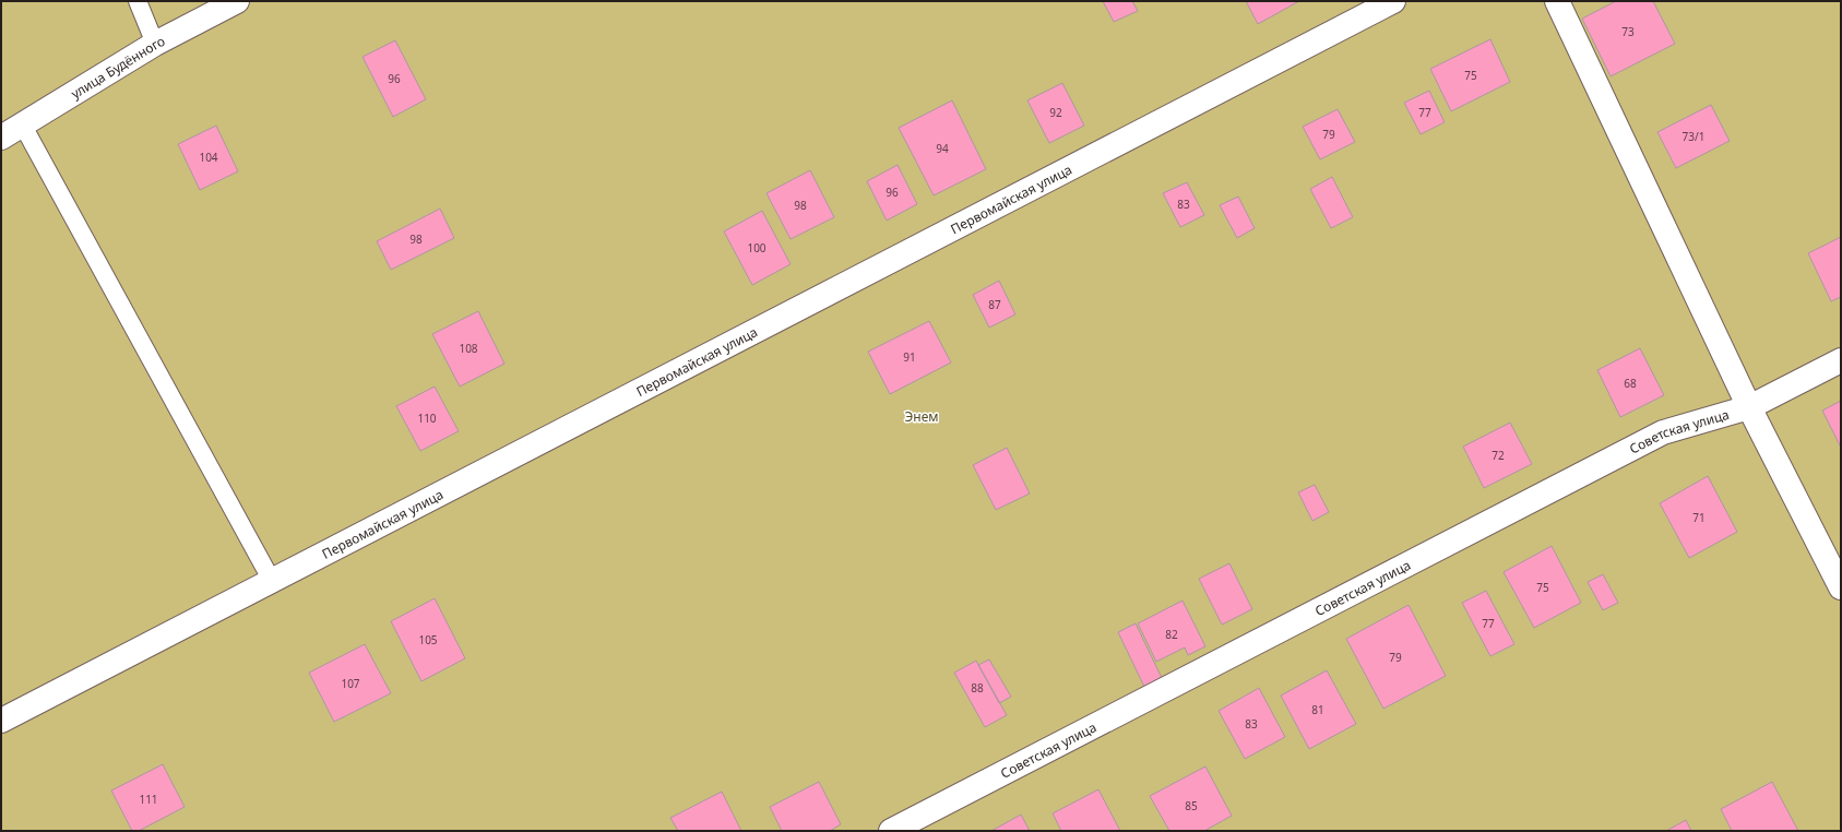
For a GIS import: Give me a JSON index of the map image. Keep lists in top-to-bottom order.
{
  "streets": {
    "street": ["улица Будённого", "Первомайская улица", "Советская улица"]
  },
  "parks": ["Энем"],
  "house_numbers": [
    "73",
    "75",
    "96",
    "92",
    "77",
    "79",
    "73/1",
    "94",
    "104",
    "96",
    "83",
    "98",
    "98",
    "100",
    "87",
    "108",
    "91",
    "68",
    "110",
    "72",
    "71",
    "75",
    "77",
    "82",
    "105",
    "79",
    "107",
    "88",
    "81",
    "83",
    "111",
    "85"
  ]
}
